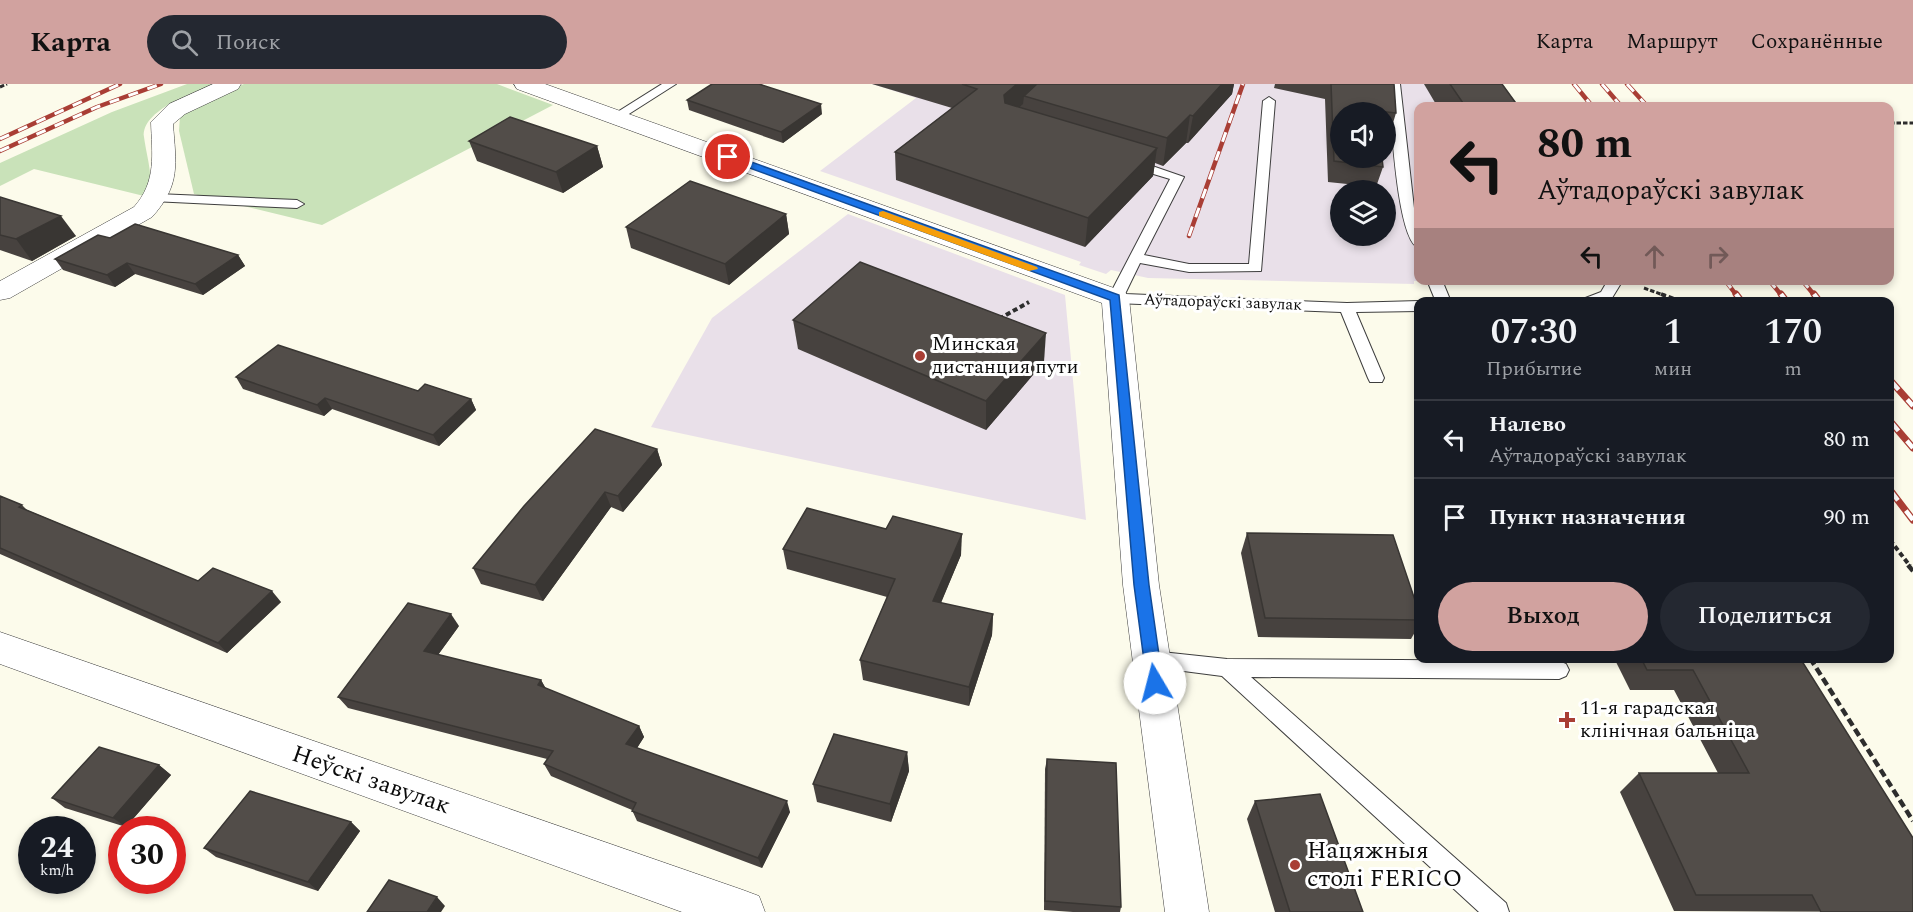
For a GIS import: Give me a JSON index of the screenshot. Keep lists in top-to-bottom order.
{
  "streets": {
    "street": ["Аўтадораўскі завулак", "Неўскі завулак"]
  },
  "places": {
    "other": ["Минская дистанция пути", "Нацяжныя столі FERICO"],
    "health": ["11-я гарадская клінічная бальніца"]
  },
  "page": {
    "header": "Карта",
    "search": "Поиск",
    "nav": ["Карта", "Маршрут", "Сохранённые"],
    "turn": ["80 m", "Аўтадораўскі завулак"],
    "eta": [
      "07:30",
      "Прибытие",
      "1",
      "мин",
      "170",
      "m"
    ],
    "list": [
      {
        "name": "Налево",
        "note": "Аўтадораўскі завулак",
        "value": "80 m"
      },
      {
        "name": "Пункт назначения",
        "value": "90 m"
      }
    ],
    "buttons": ["Выход", "Поделиться"],
    "speed": "24 km/h",
    "limit": "30"
  }
}
